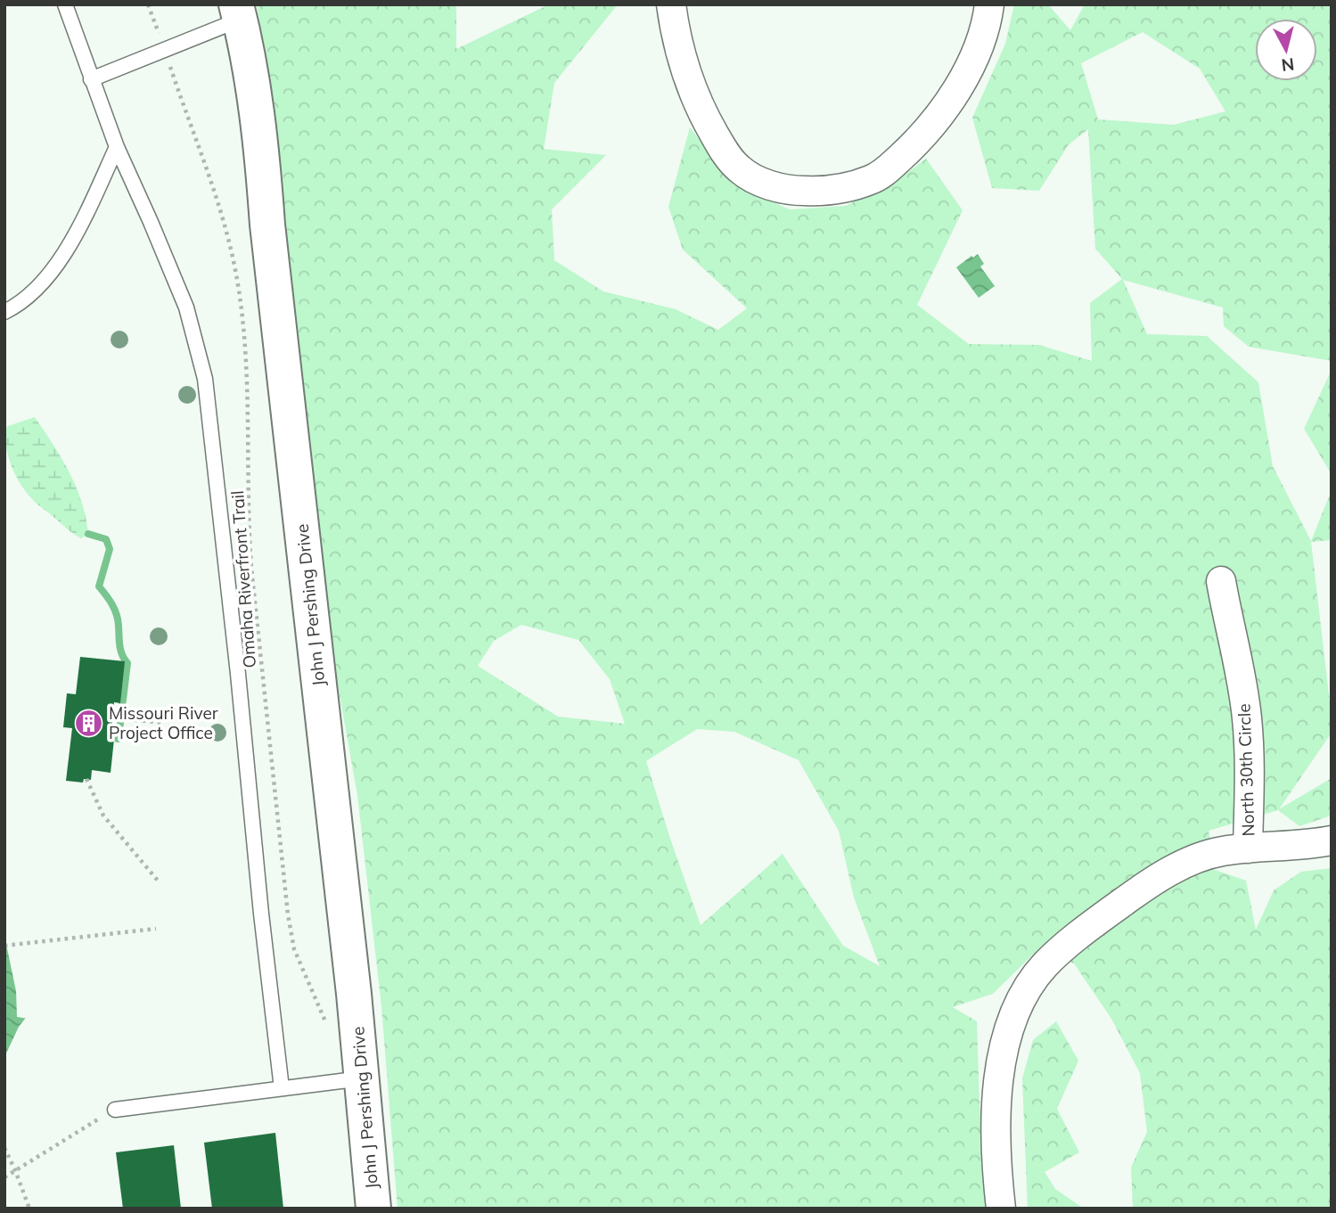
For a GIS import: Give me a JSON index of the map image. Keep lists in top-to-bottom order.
{
  "streets": {
    "street": ["John J Pershing Drive", "North 30th Circle"],
    "path": ["Omaha Riverfront Trail"]
  },
  "places": {
    "building": ["Missouri River Project Office"]
  },
  "north": "bottom"
}
